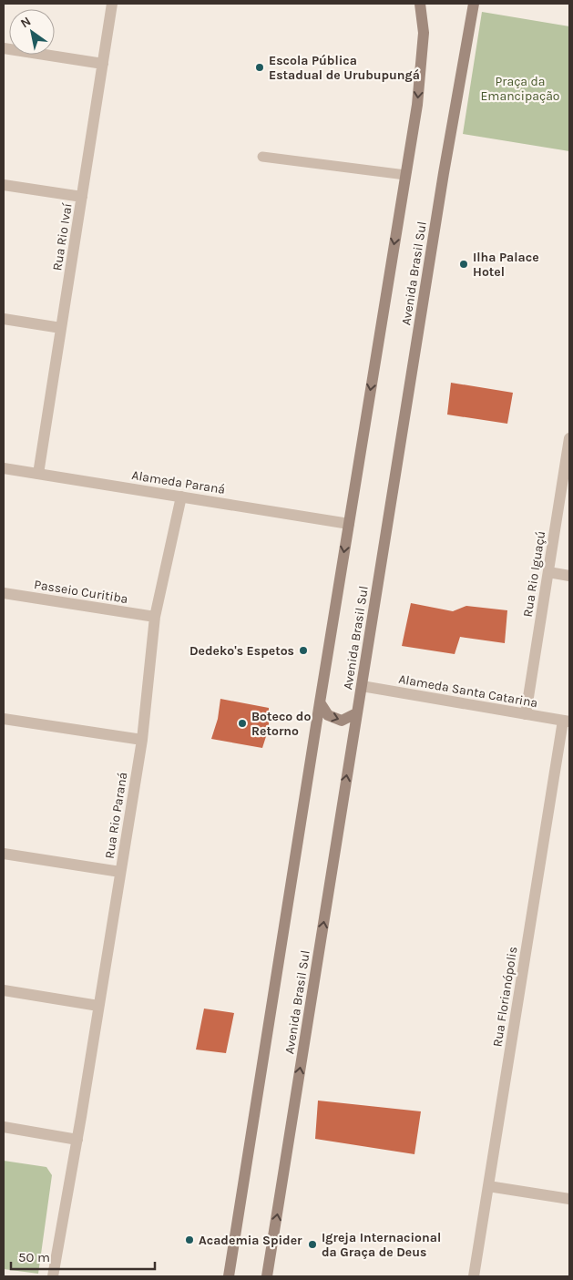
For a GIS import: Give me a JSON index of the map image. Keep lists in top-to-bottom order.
{
  "streets": {
    "main road": ["Avenida Brasil Sul"],
    "street": [
      "Rua Rio Ivaí",
      "Alameda Paraná",
      "Rua Rio Iguaçú",
      "Passeio Curitiba",
      "Alameda Santa Catarina",
      "Rua Rio Paraná",
      "Rua Florianópolis"
    ]
  },
  "crossings": [
    ["Rua Rio Ivaí", "Alameda Paraná"],
    ["Avenida Brasil Sul", "Alameda Paraná"],
    ["Avenida Brasil Sul", "Alameda Santa Catarina"],
    ["Alameda Paraná", "Rua Rio Paraná"],
    ["Rua Rio Iguaçú", "Alameda Santa Catarina"],
    ["Passeio Curitiba", "Rua Rio Paraná"],
    ["Alameda Santa Catarina", "Rua Florianópolis"]
  ],
  "parks": ["Praça da Emancipação"],
  "places": [
    "Escola Pública Estadual de Urubupungá",
    "Ilha Palace Hotel",
    "Dedeko's Espetos",
    "Boteco do Retorno",
    "Academia Spider",
    "Igreja Internacional da Graça de Deus"
  ],
  "scale_bar": "50 m",
  "north": "top left"
}
